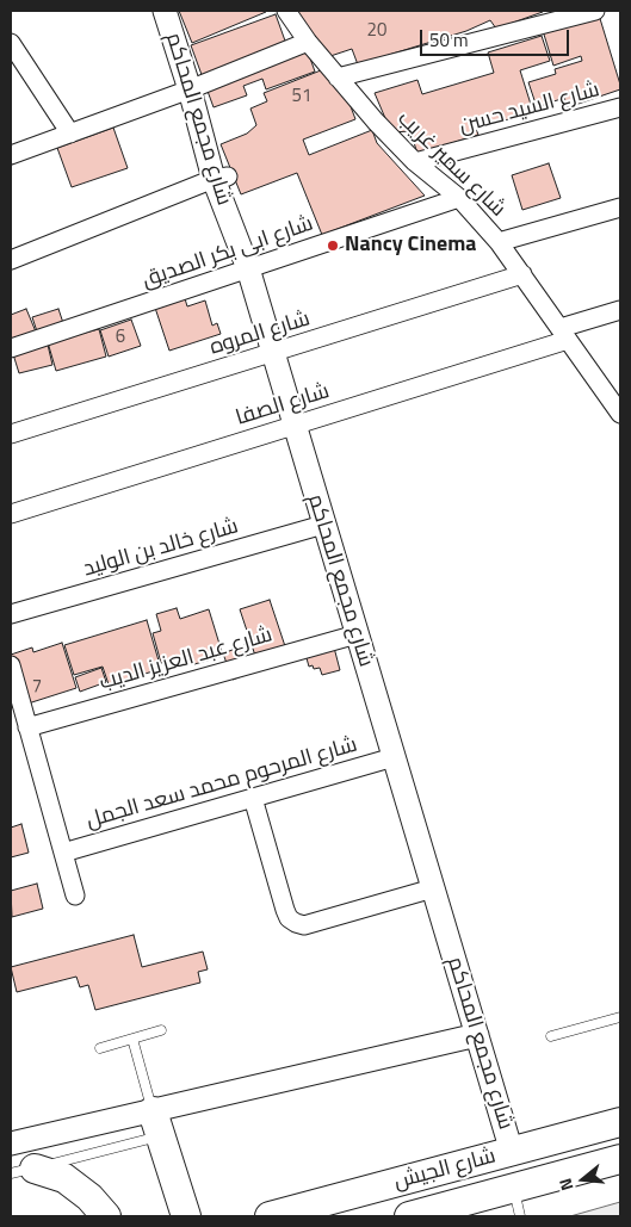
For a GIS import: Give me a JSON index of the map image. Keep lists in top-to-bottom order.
{
  "streets": {
    "main road": ["شارع الجيش"],
    "street": [
      "شارع السيد حسن",
      "شارع مجمع المحاكم",
      "شارع سمير غريب",
      "شارع ابى بكر الصديق",
      "شارع المروه",
      "شارع الصفا",
      "شارع خالد بن الوليد",
      "شارع عبد العزيز الديب",
      "شارع المرحوم محمد سعد الجمل"
    ]
  },
  "crossings": [
    ["شارع السيد حسن", "شارع سمير غريب"],
    ["شارع مجمع المحاكم", "شارع ابى بكر الصديق"],
    ["شارع مجمع المحاكم", "شارع المروه"],
    ["شارع مجمع المحاكم", "شارع الصفا"],
    ["شارع مجمع المحاكم", "شارع خالد بن الوليد"],
    ["شارع مجمع المحاكم", "شارع عبد العزيز الديب"],
    ["شارع مجمع المحاكم", "شارع المرحوم محمد سعد الجمل"],
    ["شارع مجمع المحاكم", "شارع الجيش"],
    ["شارع سمير غريب", "شارع ابى بكر الصديق"],
    ["شارع سمير غريب", "شارع المروه"],
    ["شارع سمير غريب", "شارع الصفا"]
  ],
  "places": ["Nancy Cinema"],
  "house_numbers": [
    "20",
    "51",
    "6",
    "7"
  ],
  "scale_bar": "50 m",
  "north": "left"
}
